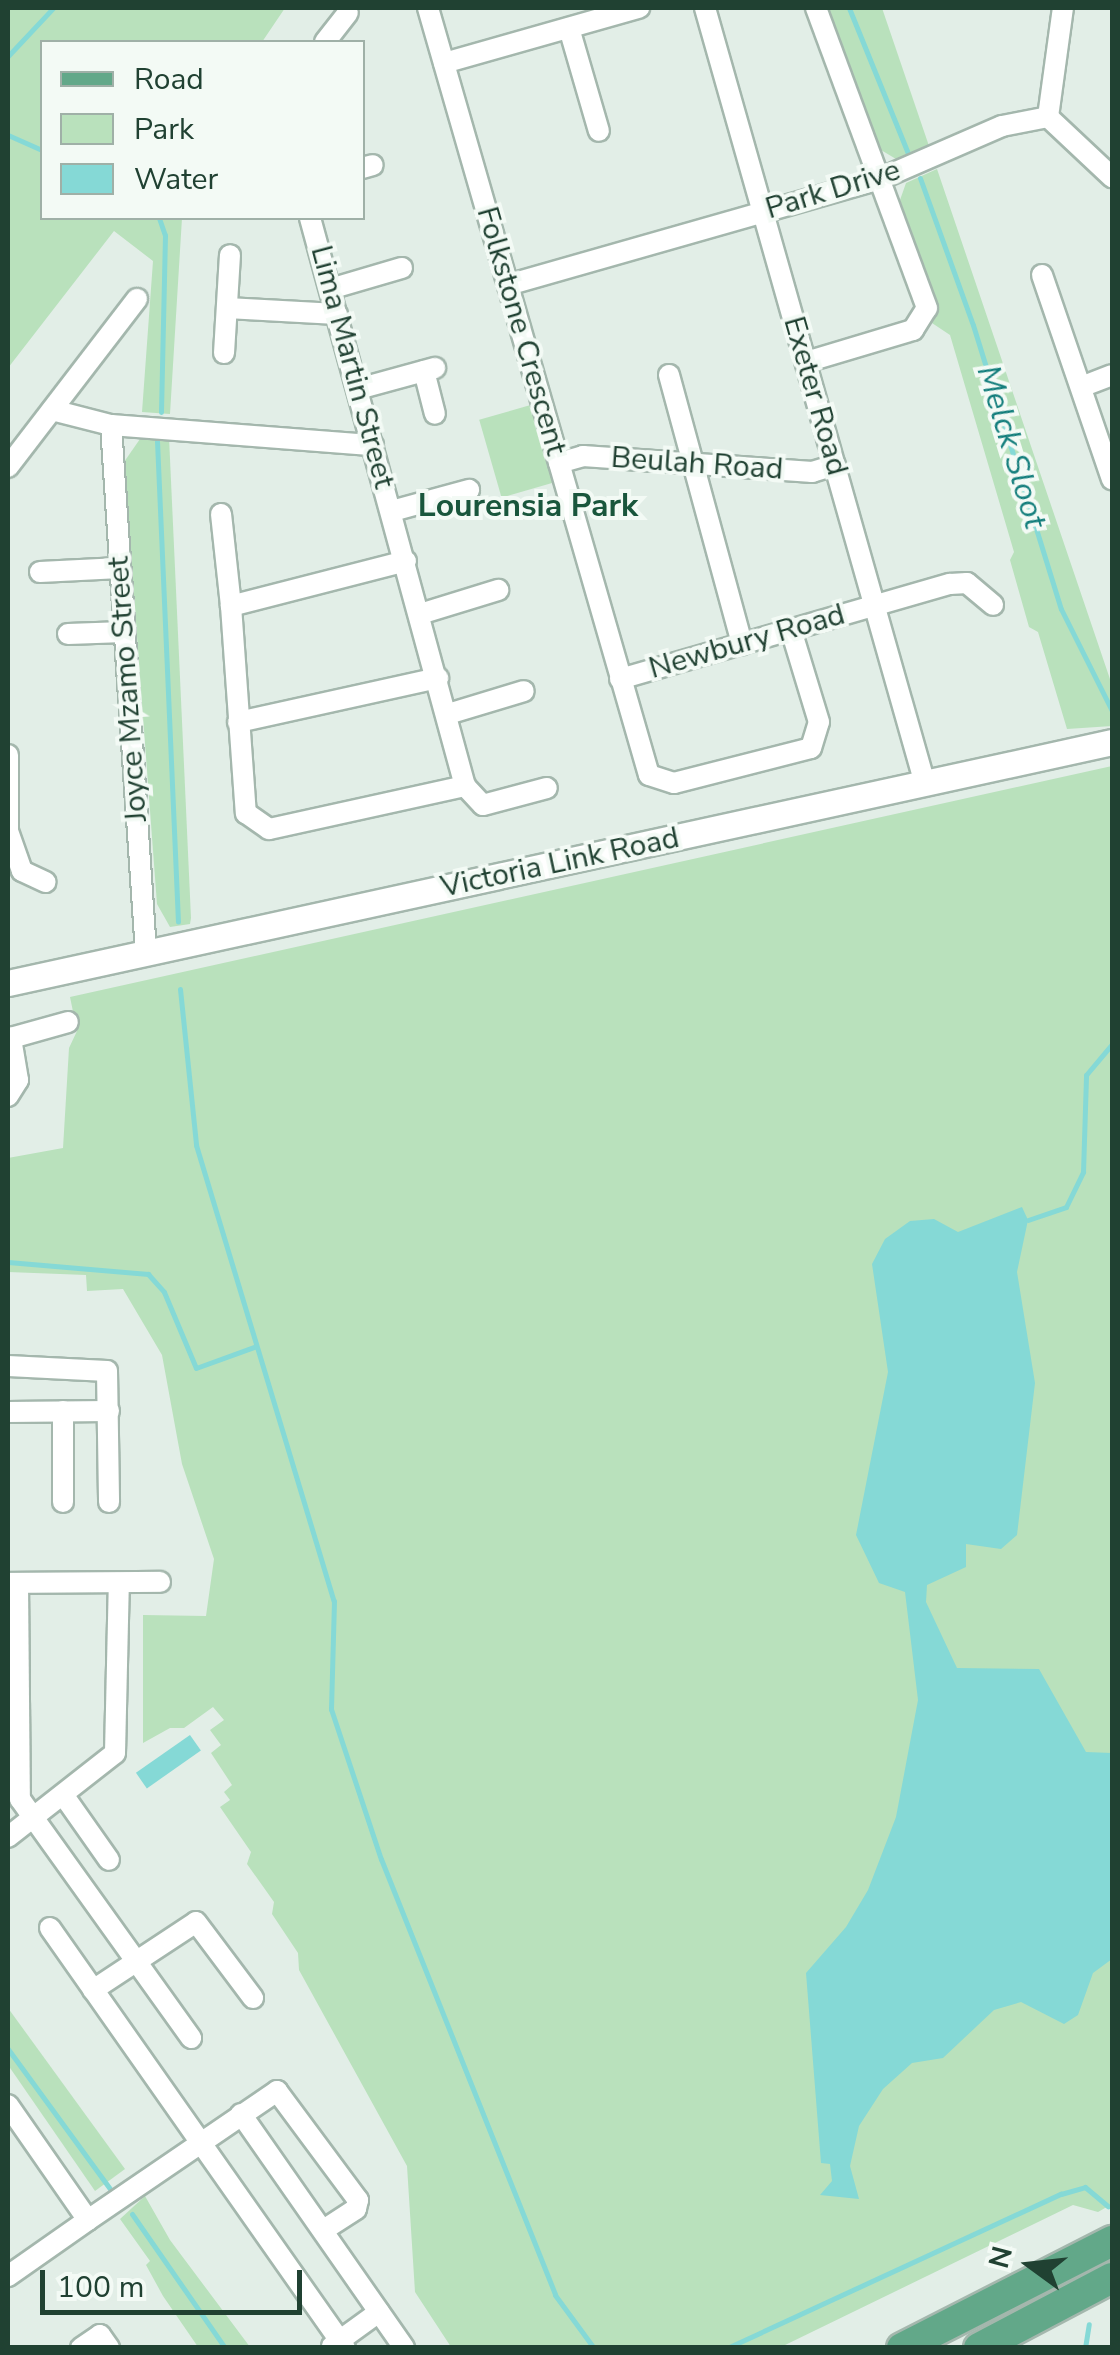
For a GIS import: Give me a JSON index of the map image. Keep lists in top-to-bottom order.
{
  "streets": {
    "street": [
      "Park Drive",
      "Folkstone Crescent",
      "Lima Martin Street",
      "Exeter Road",
      "Beulah Road",
      "Newbury Road",
      "Joyce Mzamo Street",
      "Victoria Link Road"
    ]
  },
  "crossings": [
    ["Park Drive", "Folkstone Crescent"],
    ["Park Drive", "Exeter Road"],
    ["Folkstone Crescent", "Beulah Road"],
    ["Folkstone Crescent", "Newbury Road"],
    ["Exeter Road", "Beulah Road"],
    ["Exeter Road", "Newbury Road"],
    ["Exeter Road", "Victoria Link Road"],
    ["Joyce Mzamo Street", "Victoria Link Road"]
  ],
  "districts": ["Lourensia Park"],
  "water": ["Melck Sloot"],
  "legend": ["Road", "Park", "Water"],
  "scale_bar": "100 m",
  "north": "left"
}
